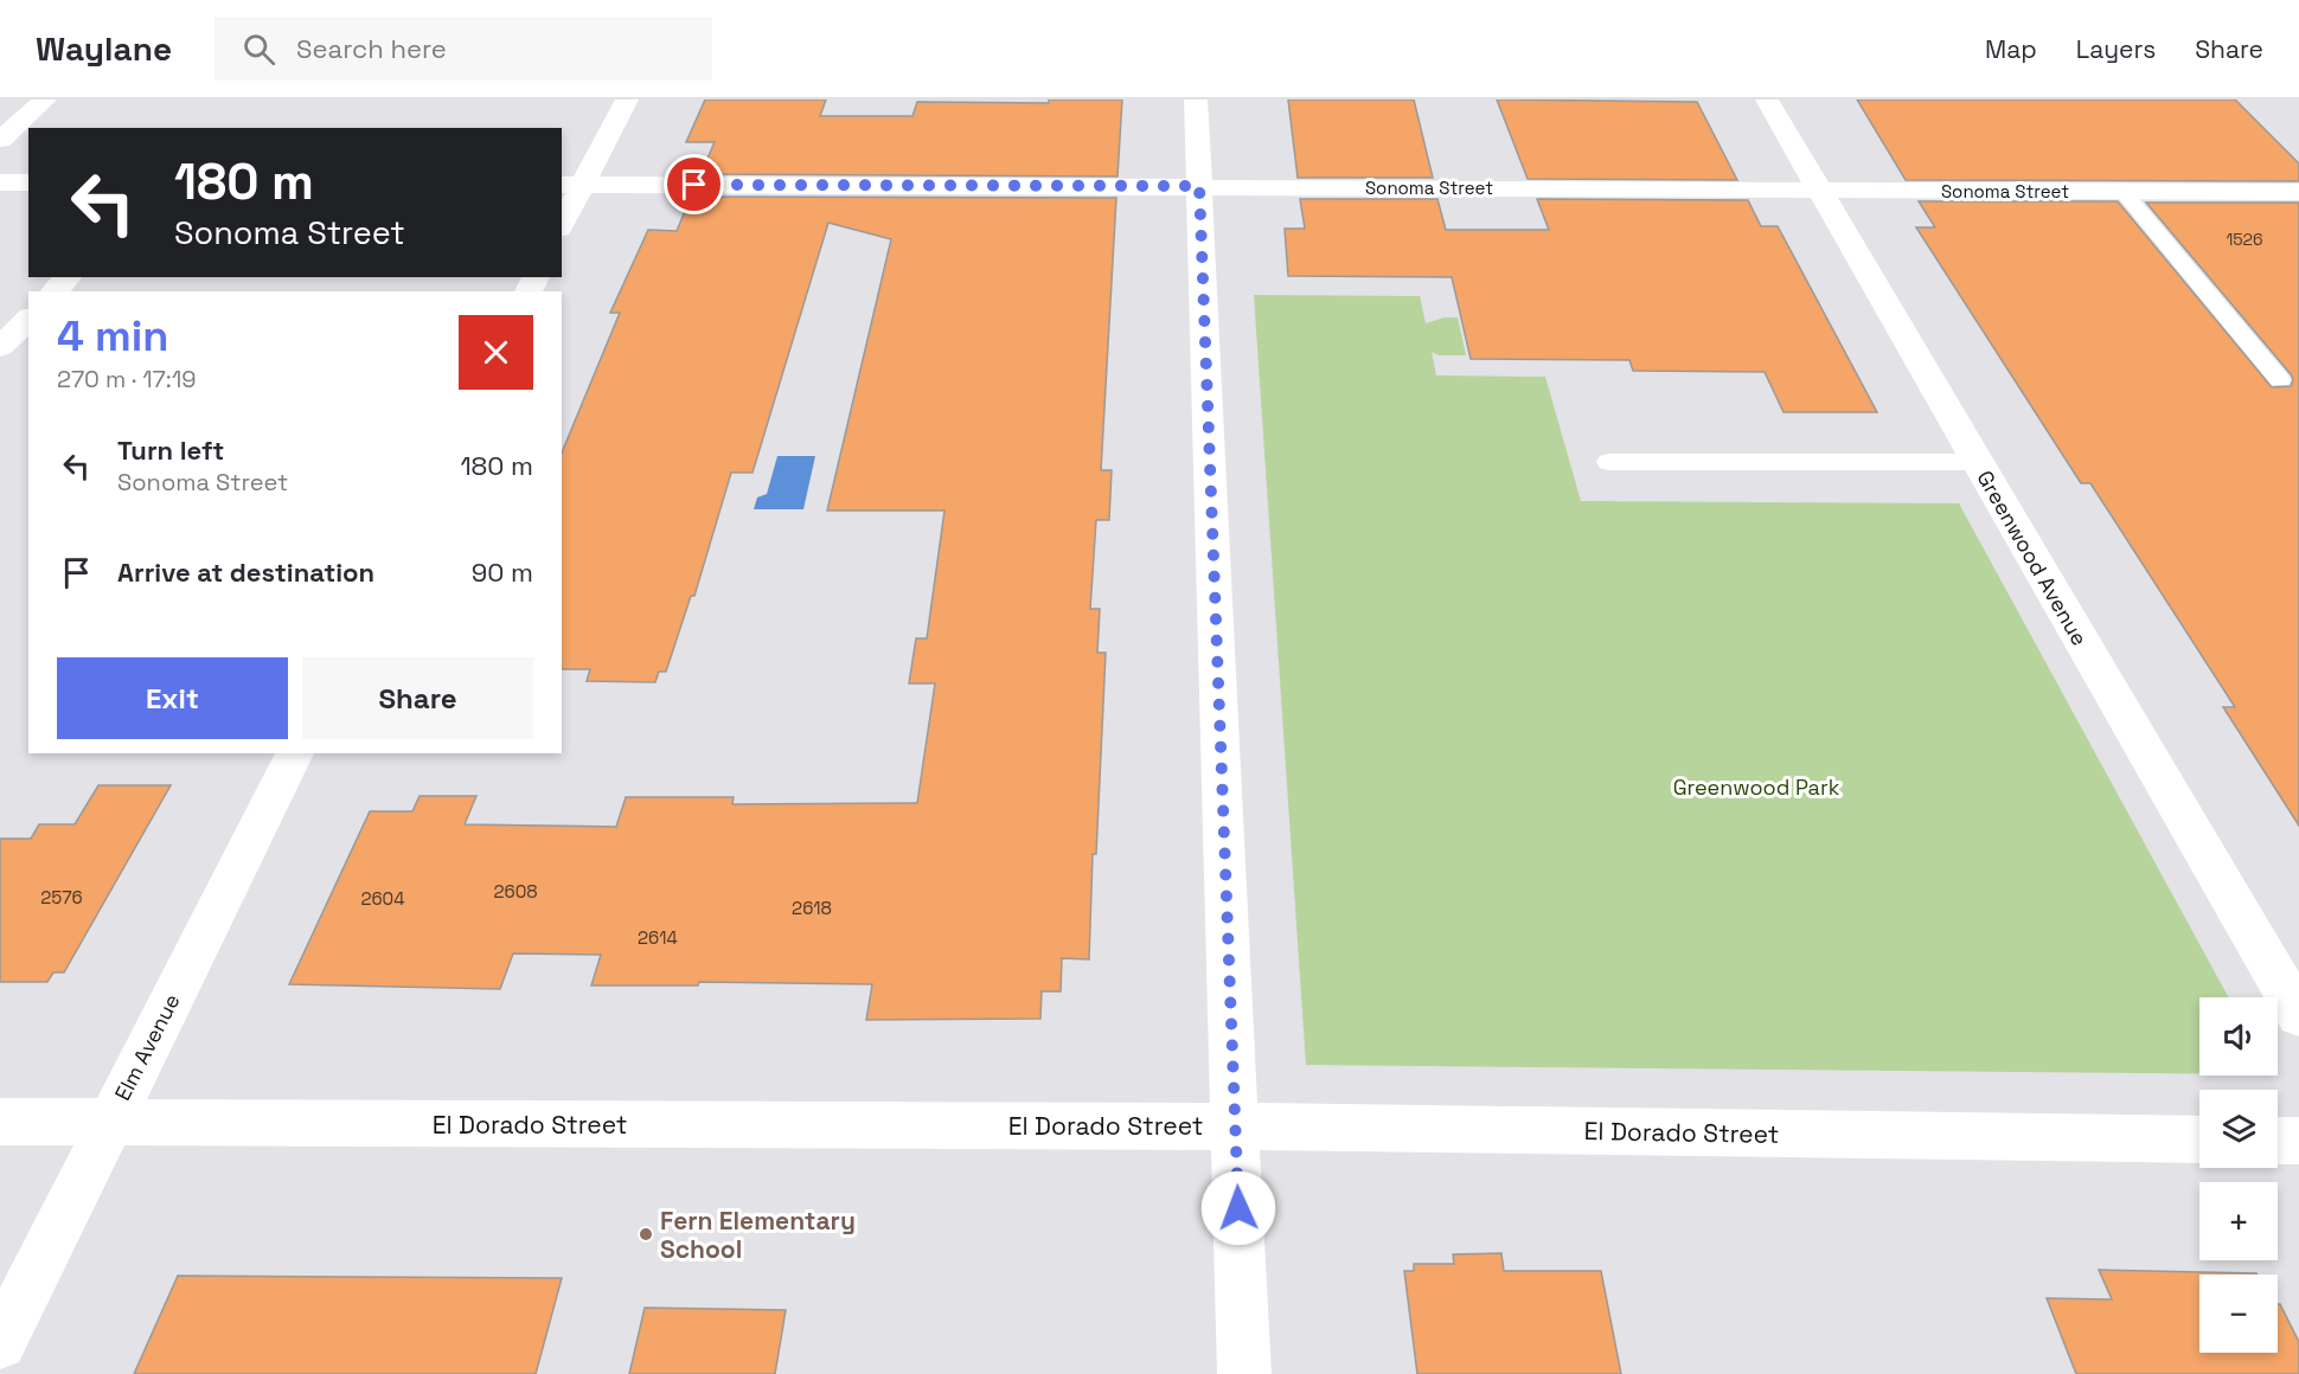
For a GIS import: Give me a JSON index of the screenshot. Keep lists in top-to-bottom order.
{
  "streets": {
    "street": [
      "Sonoma Street",
      "Greenwood Avenue",
      "Elm Avenue",
      "El Dorado Street"
    ]
  },
  "crossings": [
    ["Sonoma Street", "Greenwood Avenue"],
    ["Elm Avenue", "El Dorado Street"]
  ],
  "parks": ["Greenwood Park"],
  "places": ["Fern Elementary School"],
  "house_numbers": [
    "1526",
    "2608",
    "2576",
    "2604",
    "2618",
    "2614"
  ],
  "page": {
    "header": "Waylane",
    "search": "Search here",
    "nav": ["Map", "Layers", "Share"],
    "turn": ["180 m", "Sonoma Street"],
    "heading": ["4 min", "270 m · 17:19"],
    "list": [
      {
        "name": "Turn left",
        "note": "Sonoma Street",
        "value": "180 m"
      },
      {
        "name": "Arrive at destination",
        "value": "90 m"
      }
    ],
    "buttons": ["Exit", "Share"],
    "map_buttons": ["+", "−"]
  }
}
